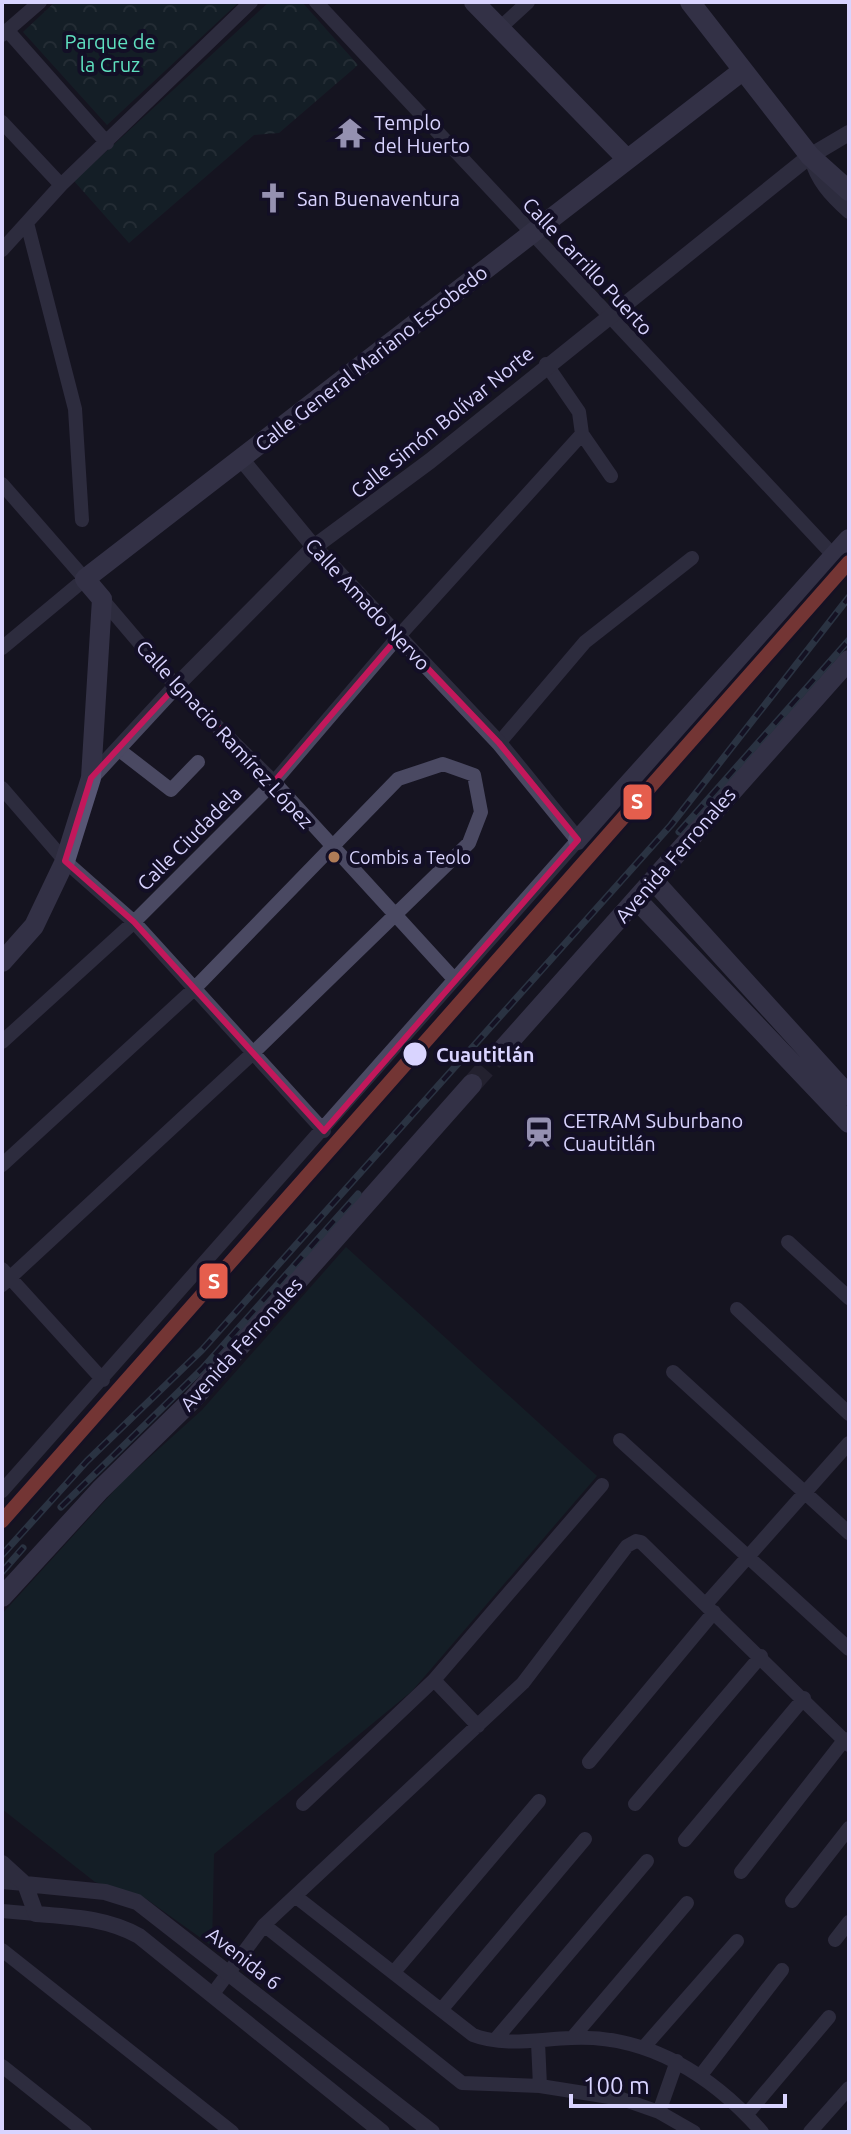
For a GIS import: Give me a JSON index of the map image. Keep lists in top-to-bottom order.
{
  "streets": {
    "main road": ["Calle General Mariano Escobedo", "Calle Ignacio Ramírez López", "Avenida Ferronales"],
    "street": [
      "Calle Carrillo Puerto",
      "Calle Simón Bolívar Norte",
      "Calle Amado Nervo",
      "Calle Ciudadela",
      "Avenida 6"
    ]
  },
  "crossings": [
    ["Calle Carrillo Puerto", "Calle General Mariano Escobedo"],
    ["Calle Carrillo Puerto", "Calle Simón Bolívar Norte"],
    ["Calle General Mariano Escobedo", "Calle Amado Nervo"],
    ["Calle General Mariano Escobedo", "Calle Ignacio Ramírez López"],
    ["Calle Simón Bolívar Norte", "Calle Amado Nervo"],
    ["Calle Simón Bolívar Norte", "Calle Ignacio Ramírez López"],
    ["Calle Amado Nervo", "Calle Ciudadela"],
    ["Calle Ignacio Ramírez López", "Calle Ciudadela"]
  ],
  "parks": ["Parque de la Cruz"],
  "places": {
    "temple": ["Templo del Huerto"],
    "church": ["San Buenaventura"],
    "other": ["Combis a Teolo", "Cuautitlán"],
    "station": ["CETRAM Suburbano Cuautitlán"]
  },
  "lines": ["transit line S"],
  "scale_bar": "100 m"
}
